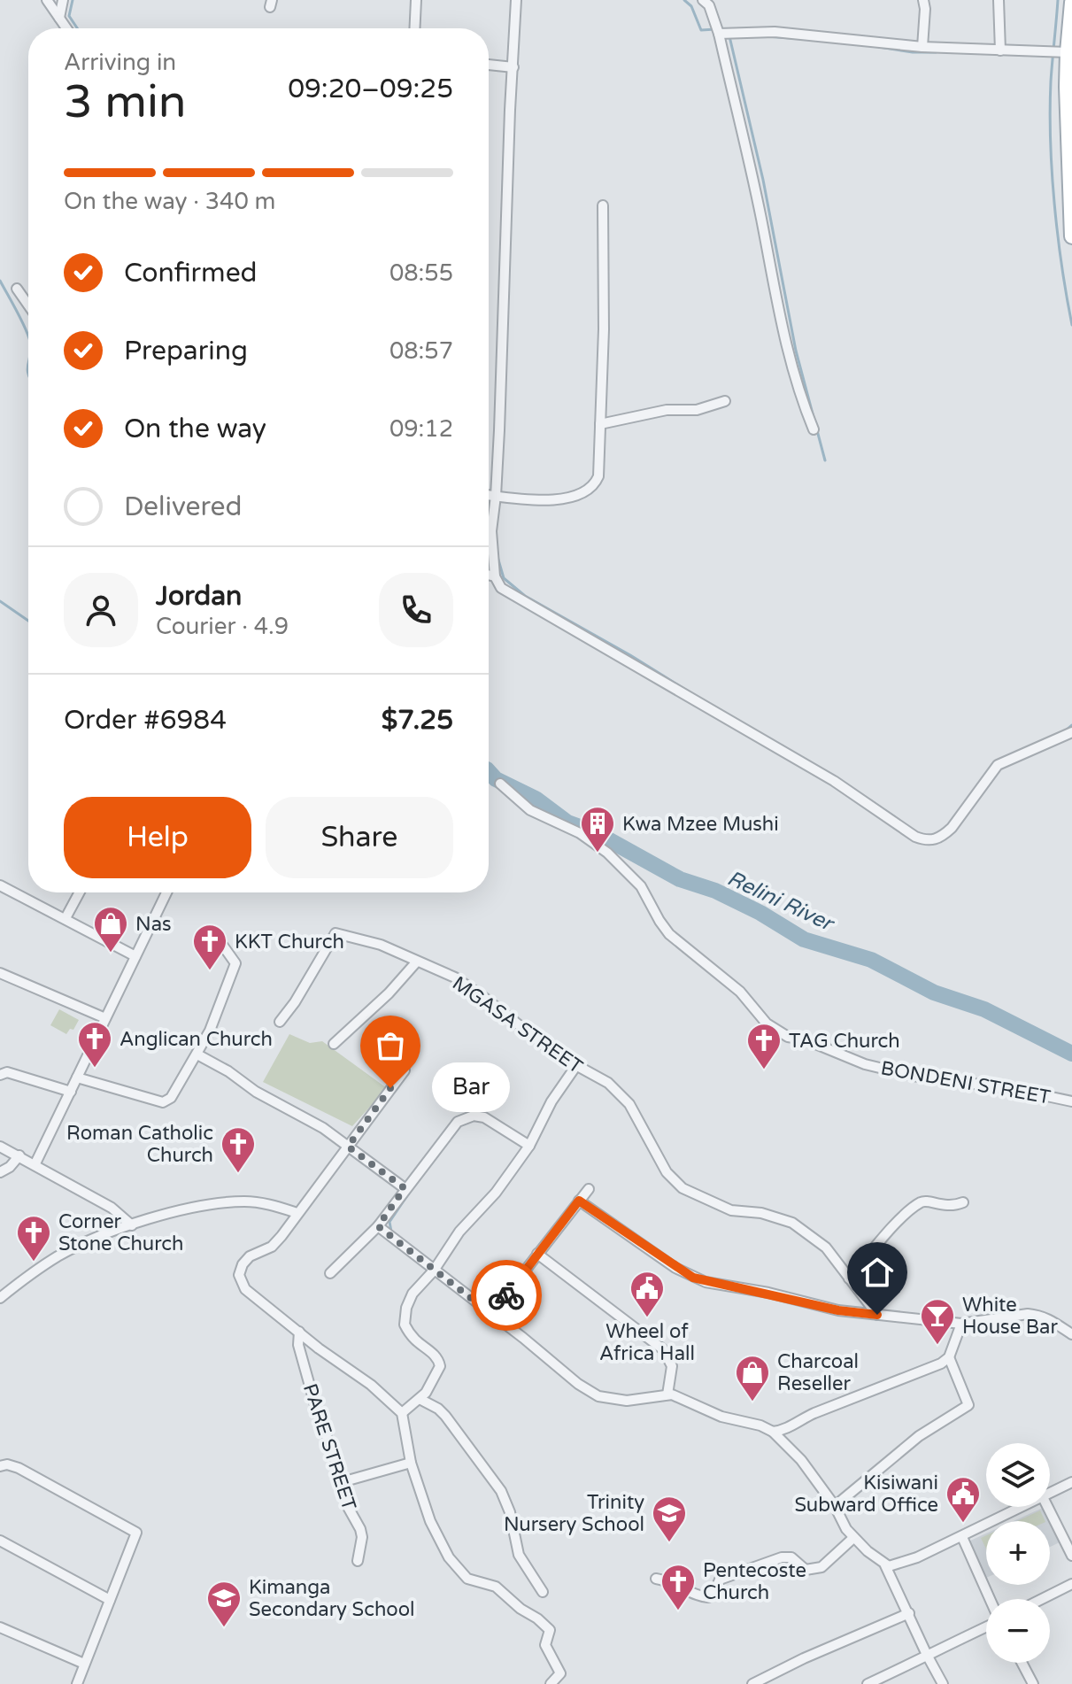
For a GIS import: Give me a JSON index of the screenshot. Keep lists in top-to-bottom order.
{
  "streets": {
    "street": ["MGASA STREET", "BONDENI STREET", "PARE STREET"]
  },
  "water": ["Relini River"],
  "places": {
    "building": ["Kwa Mzee Mushi"],
    "shop": ["Nas", "Charcoal Reseller"],
    "church": [
      "KKT Church",
      "Anglican Church",
      "TAG Church",
      "Roman Catholic Church",
      "Corner Stone Church",
      "Pentecoste Church"
    ],
    "other": ["Bar"],
    "public building": ["Wheel of Africa Hall", "Kisiwani Subward Office"],
    "bar": ["White House Bar"],
    "school or university": ["Trinity Nursery School", "Kimanga Secondary School"]
  },
  "page": {
    "heading": ["3 min", "Arriving in", "09:20–09:25"],
    "panel": [
      "Jordan",
      "Courier · 4.9",
      "Order #6984",
      "$7.25"
    ],
    "bar": "On the way · 340 m",
    "list": [
      ["Confirmed", "08:55"],
      ["Preparing", "08:57"],
      ["On the way", "09:12"],
      "Delivered"
    ],
    "buttons": ["Help", "Share"],
    "bubble": "Bar",
    "map_buttons": ["+", "−"]
  }
}
